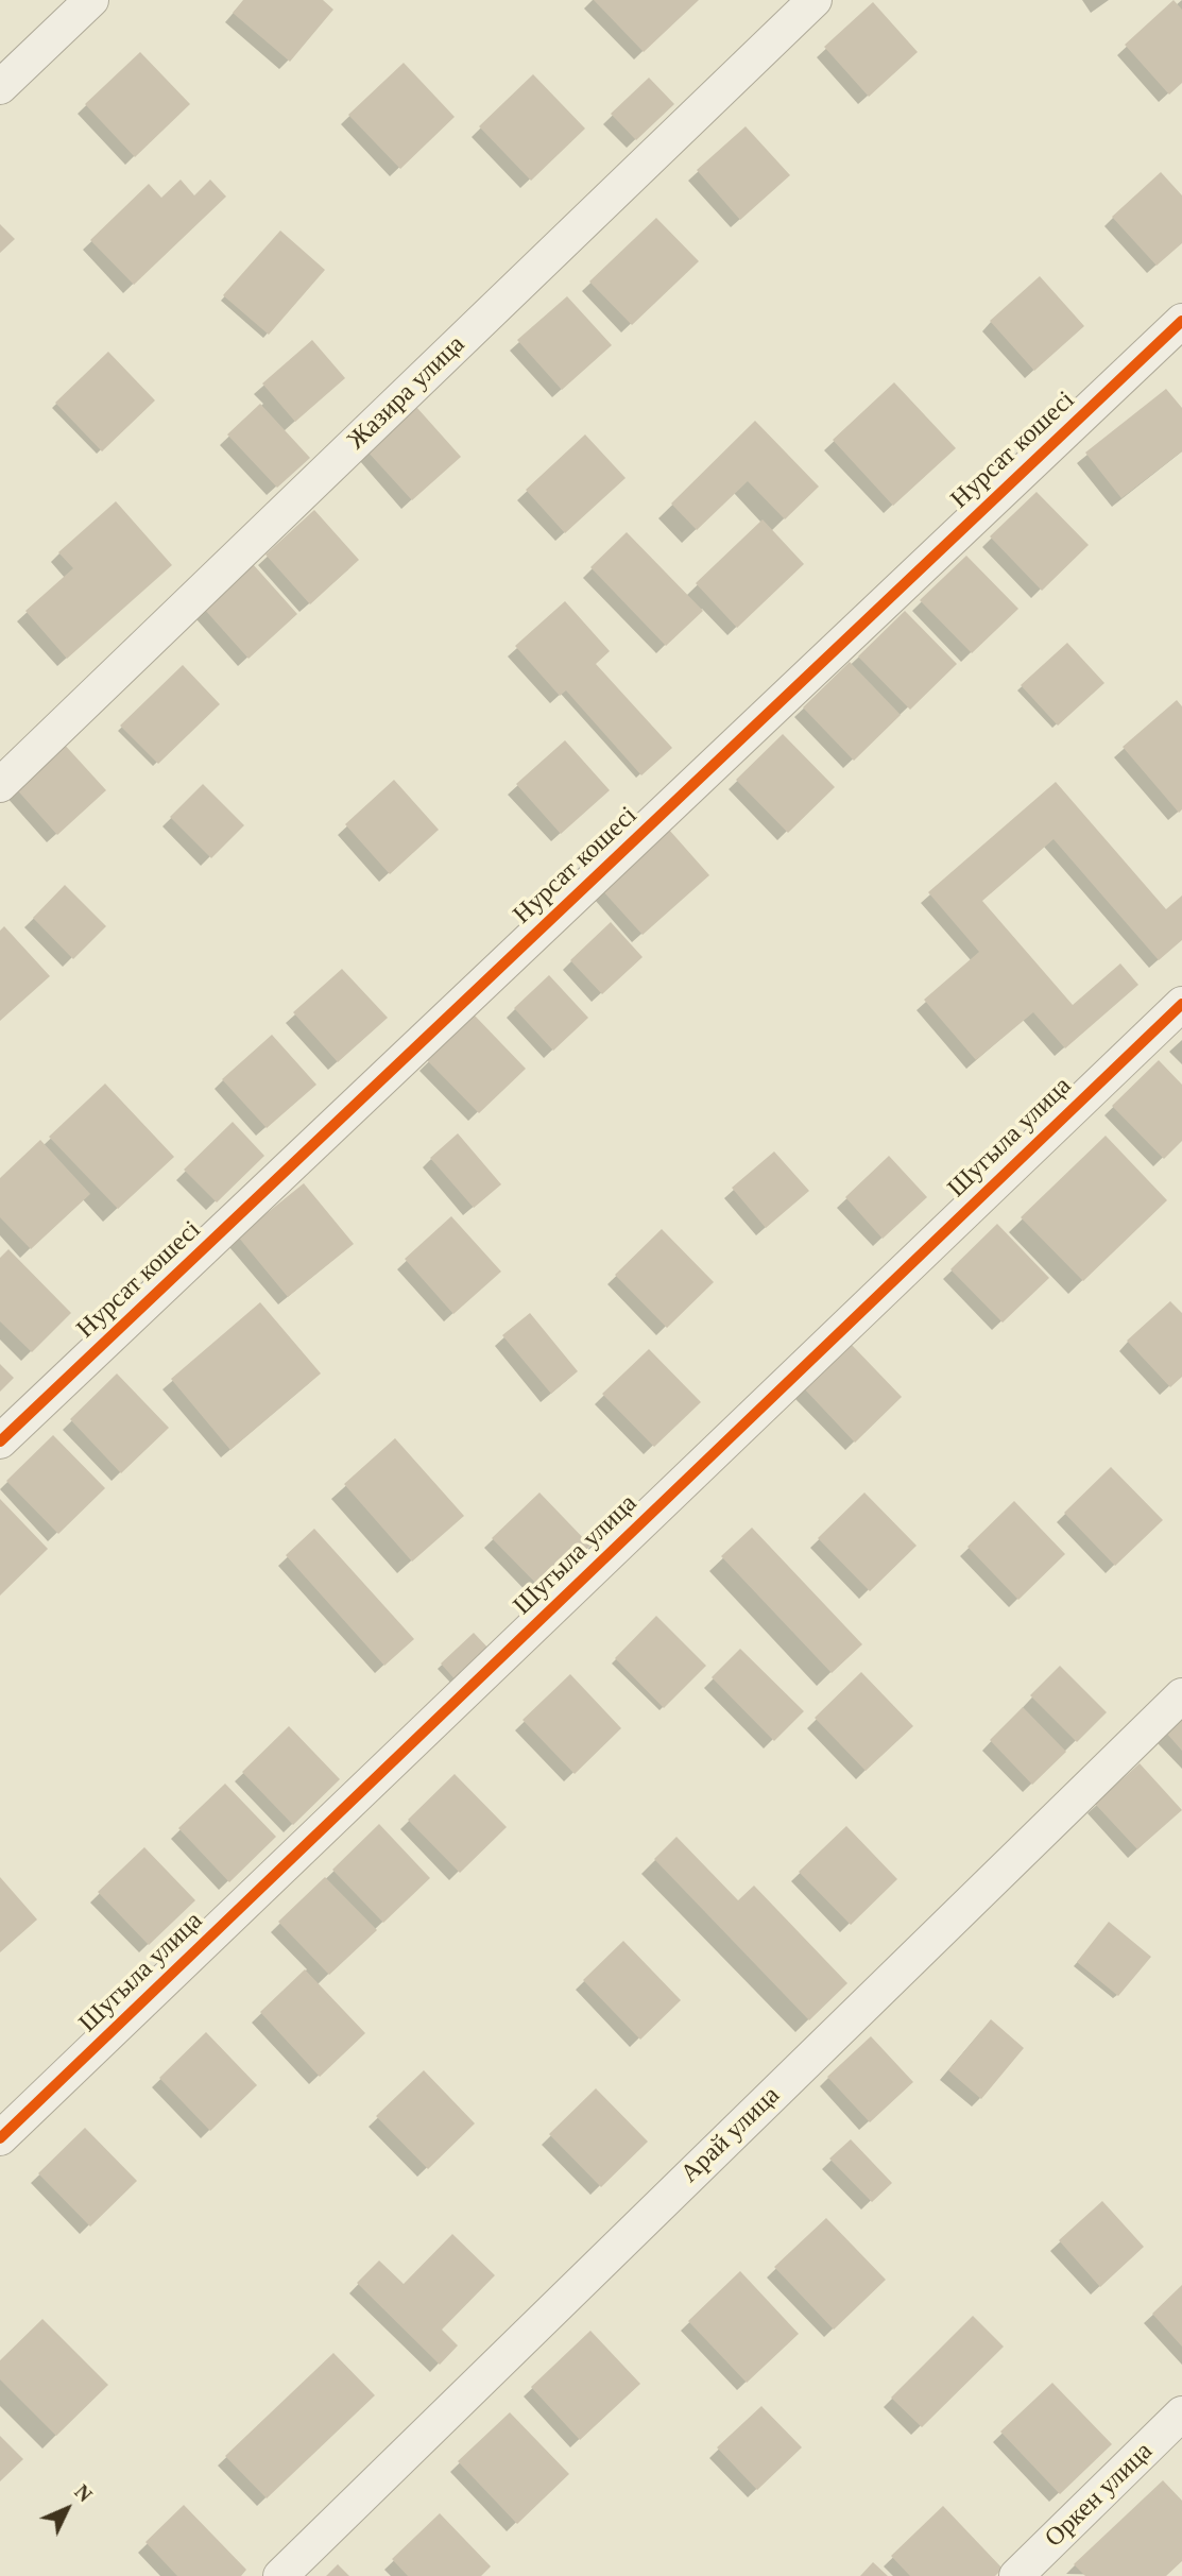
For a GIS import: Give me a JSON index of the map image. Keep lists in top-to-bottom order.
{
  "streets": {
    "street": [
      "Жазира улица",
      "Нурсат кошесi",
      "Шугыла улица",
      "Арай улица",
      "Оркен улица"
    ]
  },
  "north": "top right"
}
